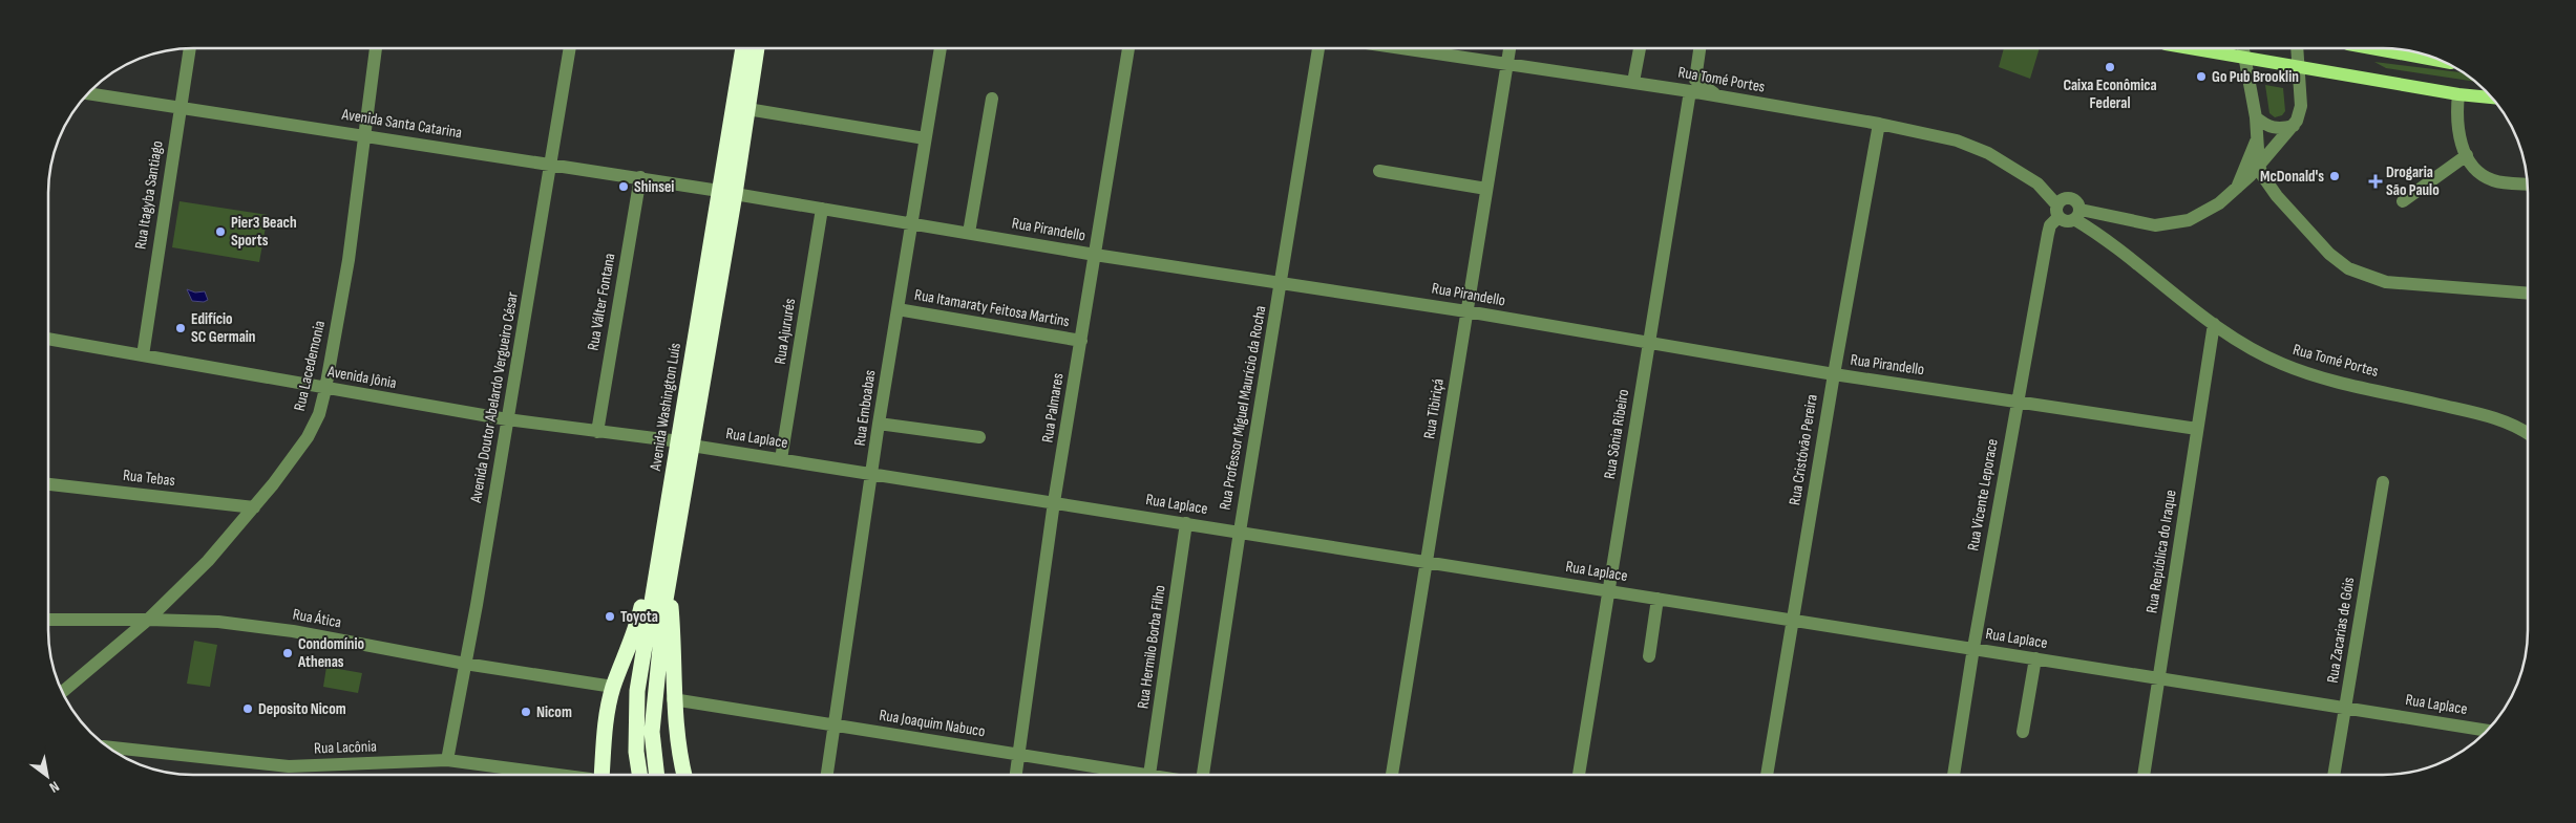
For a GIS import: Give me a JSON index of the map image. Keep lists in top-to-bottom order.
{
  "streets": {
    "highway": ["Avenida Washington Luís"],
    "street": [
      "Rua Tomé Portes",
      "Avenida Santa Catarina",
      "Rua Itagyba Santiago",
      "Rua Pirandello",
      "Rua Válter Fontana",
      "Rua Itamaraty Feitosa Martins",
      "Rua Ajururés",
      "Rua Lacedemonia",
      "Avenida Jônia",
      "Avenida Doutor Abelardo Vergueiro César",
      "Rua Emboabas",
      "Rua Palmares",
      "Rua Professor Miguel Maurício da Rocha",
      "Rua Tibiriçá",
      "Rua Sônia Ribeiro",
      "Rua Laplace",
      "Rua Cristóvão Pereira",
      "Rua Tebas",
      "Rua Vicente Leporace",
      "Rua República do Iraque",
      "Rua Ática",
      "Rua Zacarias de Góis",
      "Rua Hermilo Borba Filho",
      "Rua Joaquim Nabuco",
      "Rua Lacônia"
    ]
  },
  "crossings": [
    ["Rua Tomé Portes", "Rua Tibiriçá"],
    ["Rua Tomé Portes", "Rua Sônia Ribeiro"],
    ["Rua Tomé Portes", "Rua Cristóvão Pereira"],
    ["Rua Tomé Portes", "Rua Vicente Leporace"],
    ["Rua Tomé Portes", "Rua República do Iraque"],
    ["Avenida Santa Catarina", "Rua Itagyba Santiago"],
    ["Avenida Santa Catarina", "Rua Pirandello"],
    ["Avenida Santa Catarina", "Rua Válter Fontana"],
    ["Avenida Santa Catarina", "Rua Lacedemonia"],
    ["Avenida Santa Catarina", "Avenida Doutor Abelardo Vergueiro César"],
    ["Avenida Santa Catarina", "Avenida Washington Luís"],
    ["Rua Itagyba Santiago", "Avenida Jônia"],
    ["Rua Pirandello", "Rua Ajururés"],
    ["Rua Pirandello", "Avenida Washington Luís"],
    ["Rua Pirandello", "Rua Emboabas"],
    ["Rua Pirandello", "Rua Palmares"],
    ["Rua Pirandello", "Rua Professor Miguel Maurício da Rocha"],
    ["Rua Pirandello", "Rua Tibiriçá"],
    ["Rua Pirandello", "Rua Sônia Ribeiro"],
    ["Rua Pirandello", "Rua Cristóvão Pereira"],
    ["Rua Pirandello", "Rua Vicente Leporace"],
    ["Rua Pirandello", "Rua República do Iraque"],
    ["Rua Válter Fontana", "Avenida Jônia"],
    ["Rua Itamaraty Feitosa Martins", "Rua Emboabas"],
    ["Rua Itamaraty Feitosa Martins", "Rua Palmares"],
    ["Rua Ajururés", "Rua Laplace"],
    ["Rua Lacedemonia", "Avenida Jônia"],
    ["Rua Lacedemonia", "Rua Tebas"],
    ["Rua Lacedemonia", "Rua Ática"],
    ["Avenida Jônia", "Avenida Doutor Abelardo Vergueiro César"],
    ["Avenida Jônia", "Avenida Washington Luís"],
    ["Avenida Jônia", "Rua Laplace"],
    ["Avenida Doutor Abelardo Vergueiro César", "Rua Ática"],
    ["Avenida Doutor Abelardo Vergueiro César", "Rua Lacônia"],
    ["Avenida Washington Luís", "Rua Laplace"],
    ["Rua Emboabas", "Rua Laplace"],
    ["Rua Emboabas", "Rua Joaquim Nabuco"],
    ["Rua Palmares", "Rua Laplace"],
    ["Rua Palmares", "Rua Joaquim Nabuco"],
    ["Rua Professor Miguel Maurício da Rocha", "Rua Laplace"],
    ["Rua Tibiriçá", "Rua Laplace"],
    ["Rua Sônia Ribeiro", "Rua Laplace"],
    ["Rua Laplace", "Rua Cristóvão Pereira"],
    ["Rua Laplace", "Rua Vicente Leporace"],
    ["Rua Laplace", "Rua República do Iraque"],
    ["Rua Laplace", "Rua Zacarias de Góis"],
    ["Rua Laplace", "Rua Hermilo Borba Filho"]
  ],
  "places": {
    "other": [
      "Caixa Econômica Federal",
      "Go Pub Brooklin",
      "McDonald's",
      "Shinsei",
      "Pier3 Beach Sports",
      "Edifício SC Germain",
      "Toyota",
      "Condomínio Athenas",
      "Deposito Nicom",
      "Nicom"
    ],
    "health": ["Drogaria São Paulo"]
  },
  "north": "bottom right"
}
